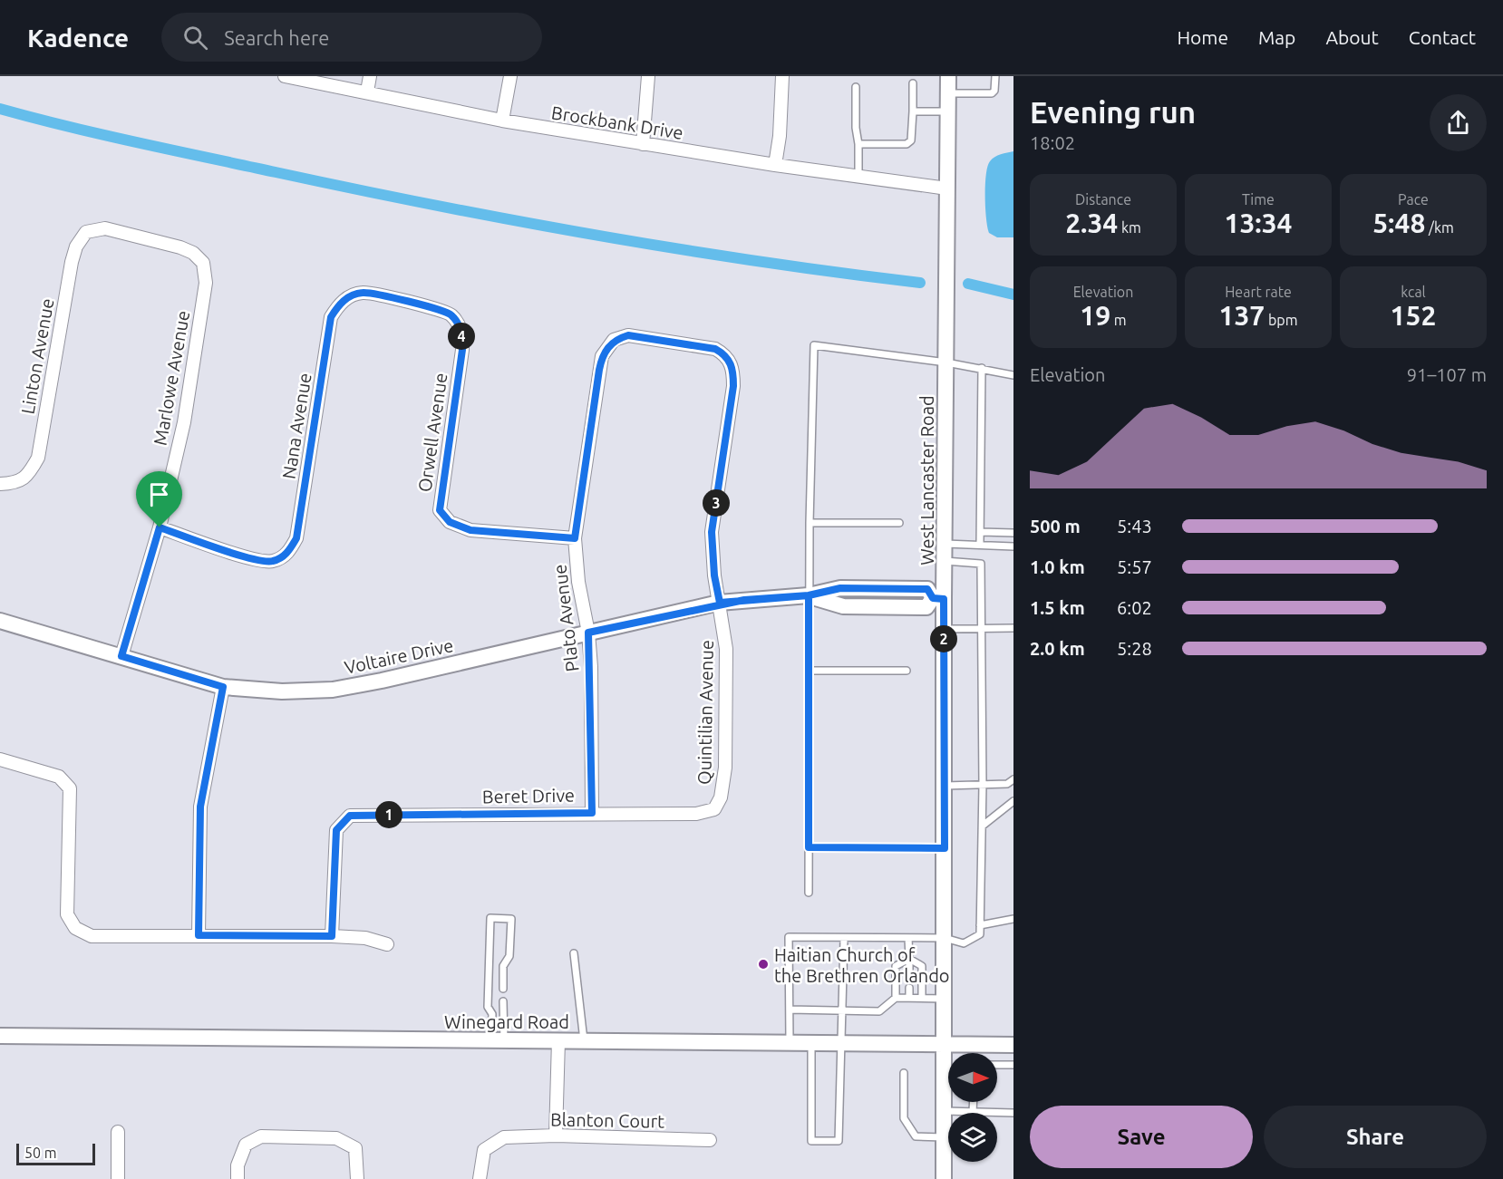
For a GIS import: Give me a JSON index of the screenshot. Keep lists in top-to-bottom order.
{
  "streets": {
    "street": [
      "Brockbank Drive",
      "Linton Avenue",
      "Marlowe Avenue",
      "Nana Avenue",
      "Orwell Avenue",
      "West Lancaster Road",
      "Plato Avenue",
      "Voltaire Drive",
      "Quintilian Avenue",
      "Beret Drive",
      "Winegard Road",
      "Blanton Court"
    ]
  },
  "crossings": [
    ["Brockbank Drive", "West Lancaster Road"],
    ["Linton Avenue", "Marlowe Avenue"],
    ["Marlowe Avenue", "Nana Avenue"],
    ["Marlowe Avenue", "Voltaire Drive"],
    ["Nana Avenue", "Orwell Avenue"],
    ["Orwell Avenue", "Plato Avenue"],
    ["West Lancaster Road", "Voltaire Drive"],
    ["West Lancaster Road", "Winegard Road"],
    ["Plato Avenue", "Voltaire Drive"],
    ["Plato Avenue", "Quintilian Avenue"],
    ["Plato Avenue", "Beret Drive"],
    ["Voltaire Drive", "Quintilian Avenue"],
    ["Quintilian Avenue", "Beret Drive"]
  ],
  "places": ["Haitian Church of the Brethren Orlando"],
  "scale_bar": "50 m",
  "north": "right",
  "page": {
    "header": "Kadence",
    "search": "Search here",
    "nav": [
      "Home",
      "Map",
      "About",
      "Contact"
    ],
    "heading": ["Evening run", "18:02"],
    "stats": [
      ["Distance", "2.34 km"],
      ["Time", "13:34"],
      ["Pace", "5:48 /km"],
      ["Elevation", "19 m"],
      ["Heart rate", "137 bpm"],
      ["kcal", "152"]
    ],
    "pins": [
      "4",
      "3",
      "2",
      "1"
    ],
    "chart": ["Elevation", "91–107 m"],
    "list": [
      {
        "name": "500 m",
        "note": "5:43"
      },
      {
        "name": "1.0 km",
        "note": "5:57"
      },
      {
        "name": "1.5 km",
        "note": "6:02"
      },
      {
        "name": "2.0 km",
        "note": "5:28"
      }
    ],
    "buttons": ["Save", "Share"],
    "scale": "50 m"
  }
}
